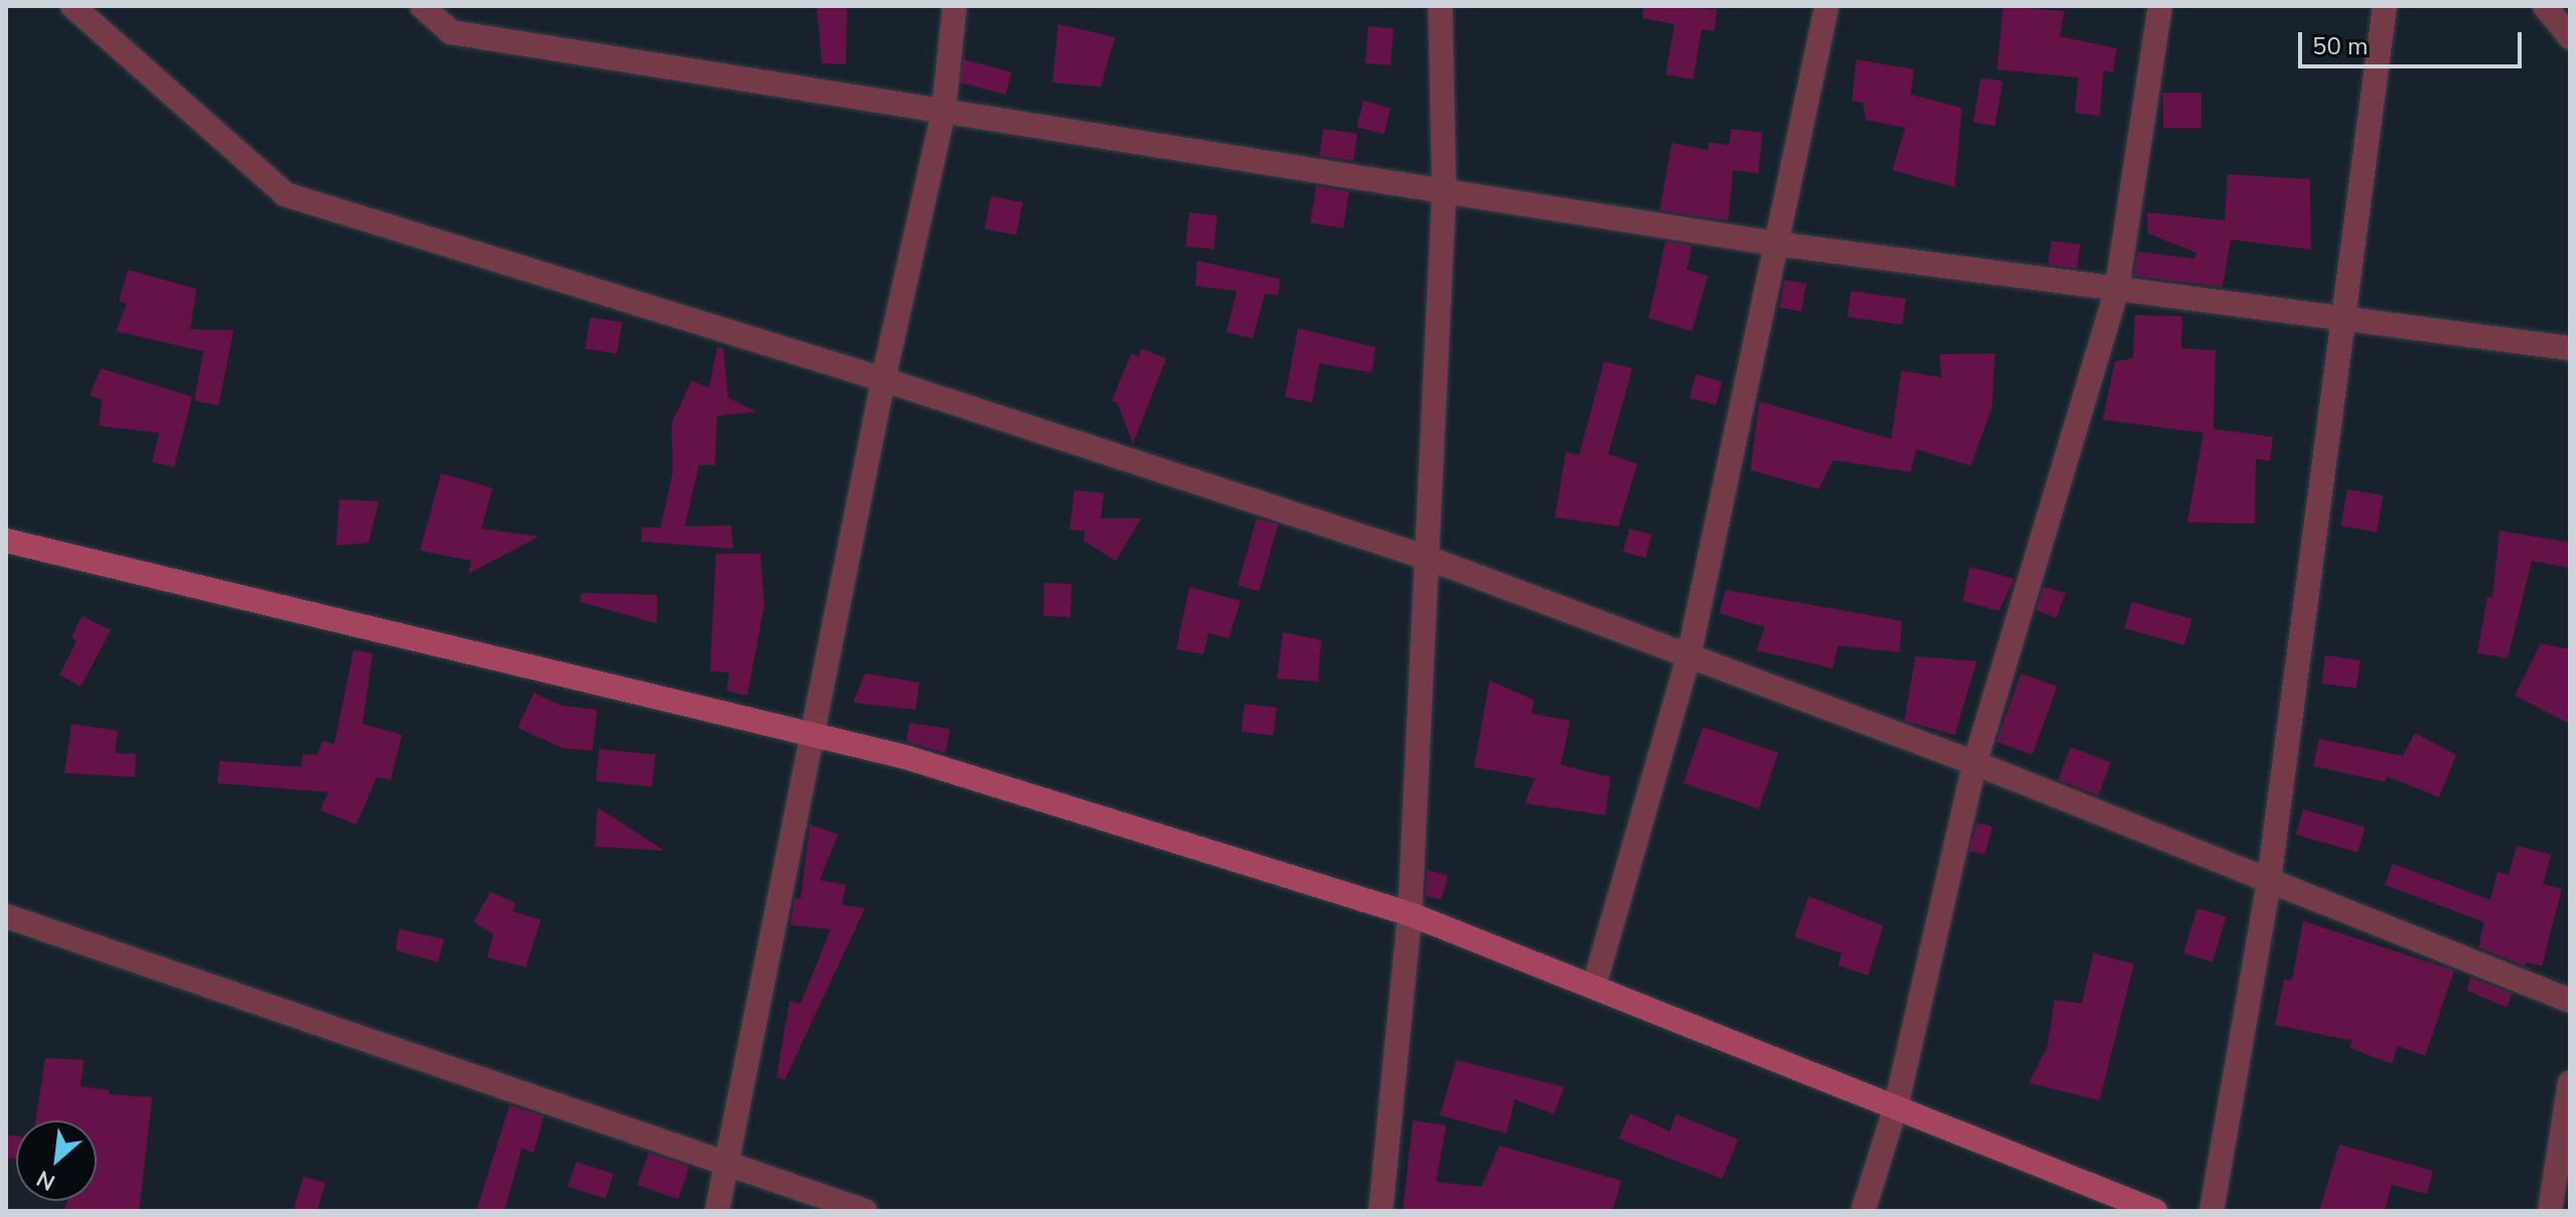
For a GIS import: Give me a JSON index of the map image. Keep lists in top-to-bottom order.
{
  "scale_bar": "50 m",
  "north": "bottom left"
}
